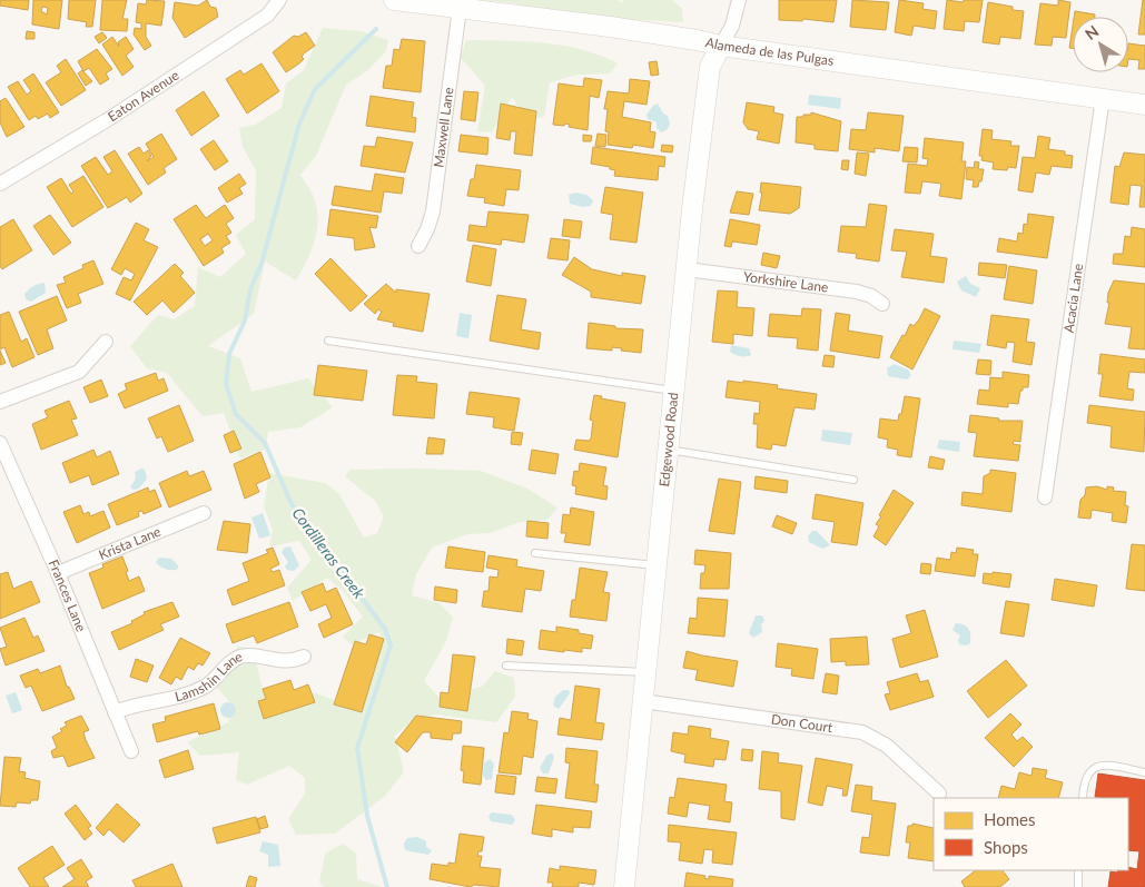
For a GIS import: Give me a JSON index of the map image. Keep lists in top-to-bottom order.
{
  "streets": {
    "main road": ["Alameda de las Pulgas", "Edgewood Road"],
    "street": [
      "Eaton Avenue",
      "Maxwell Lane",
      "Yorkshire Lane",
      "Acacia Lane",
      "Krista Lane",
      "Frances Lane",
      "Lamshin Lane",
      "Don Court"
    ]
  },
  "crossings": [
    ["Alameda de las Pulgas", "Maxwell Lane"],
    ["Alameda de las Pulgas", "Acacia Lane"],
    ["Alameda de las Pulgas", "Edgewood Road"],
    ["Yorkshire Lane", "Edgewood Road"],
    ["Edgewood Road", "Don Court"],
    ["Krista Lane", "Frances Lane"],
    ["Frances Lane", "Lamshin Lane"]
  ],
  "water": ["Cordilleras Creek"],
  "legend": ["Homes", "Shops"],
  "north": "top left"
}
